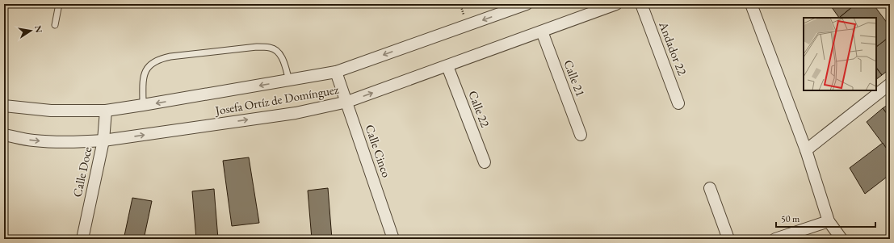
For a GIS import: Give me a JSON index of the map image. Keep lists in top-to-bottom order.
{
  "streets": {
    "street": [
      "Andador 22",
      "Calle 21",
      "Josefa Ortíz de Domínguez",
      "Calle 22",
      "Calle Cinco",
      "Calle Doce"
    ]
  },
  "crossings": [
    ["Calle 21", "Josefa Ortíz de Domínguez"],
    ["Josefa Ortíz de Domínguez", "Calle 22"],
    ["Josefa Ortíz de Domínguez", "Calle Cinco"],
    ["Josefa Ortíz de Domínguez", "Calle Doce"]
  ],
  "scale_bar": "50 m",
  "north": "right"
}
